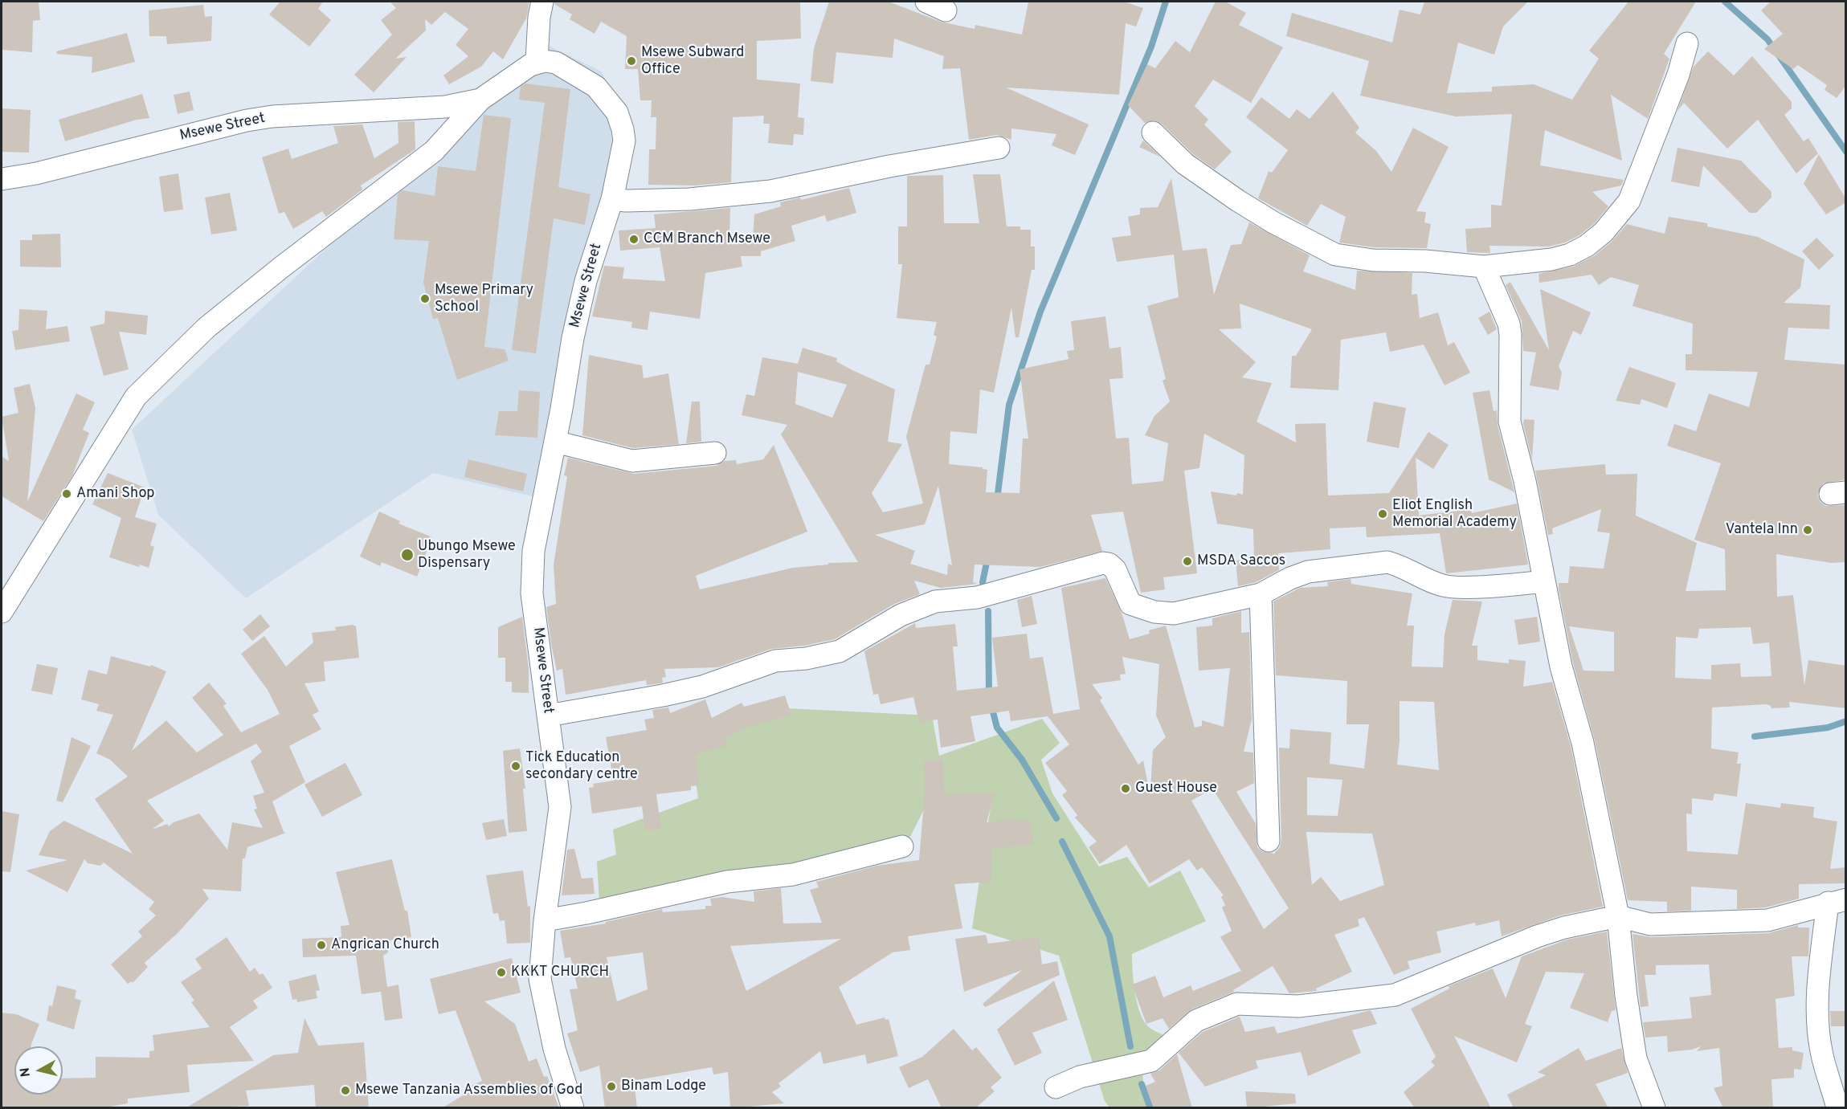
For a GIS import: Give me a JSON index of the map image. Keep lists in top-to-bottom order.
{
  "streets": {
    "street": ["Msewe Street"]
  },
  "places": [
    "Msewe Subward Office",
    "CCM Branch Msewe",
    "Msewe Primary School",
    "Amani Shop",
    "Eliot English Memorial Academy",
    "Vantela Inn",
    "Ubungo Msewe Dispensary",
    "MSDA Saccos",
    "Tick Education secondary centre",
    "Guest House",
    "Angrican Church",
    "KKKT CHURCH",
    "Binam Lodge",
    "Msewe Tanzania Assemblies of God"
  ],
  "north": "left"
}
